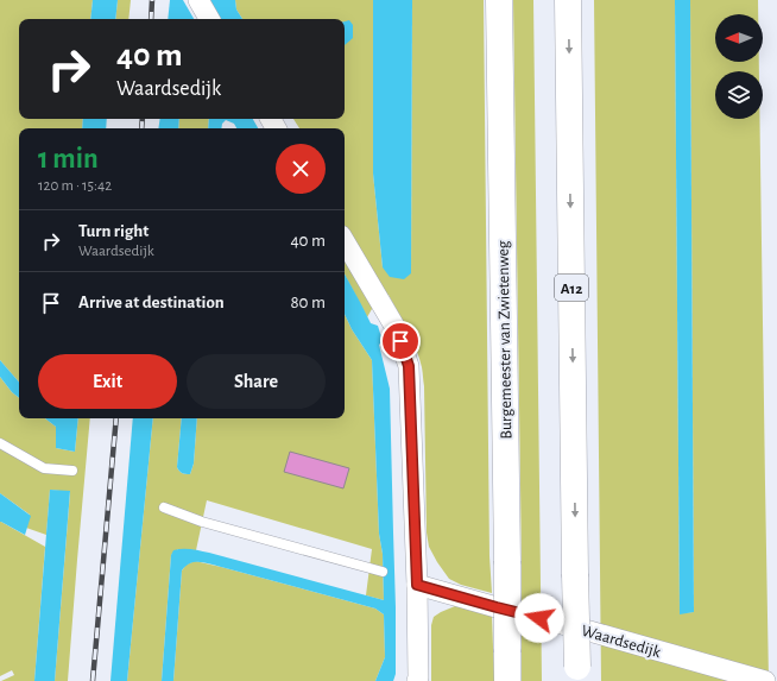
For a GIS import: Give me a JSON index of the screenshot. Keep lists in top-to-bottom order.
{
  "streets": {
    "main road": ["A12", "Burgemeester van Zwietenweg"],
    "street": ["Waardsedijk"]
  },
  "north": "left",
  "page": {
    "turn": ["40 m", "Waardsedijk"],
    "heading": ["1 min", "120 m · 15:42"],
    "list": [
      {
        "name": "Turn right",
        "note": "Waardsedijk",
        "value": "40 m"
      },
      {
        "name": "Arrive at destination",
        "value": "80 m"
      }
    ],
    "buttons": ["Exit", "Share"]
  }
}
